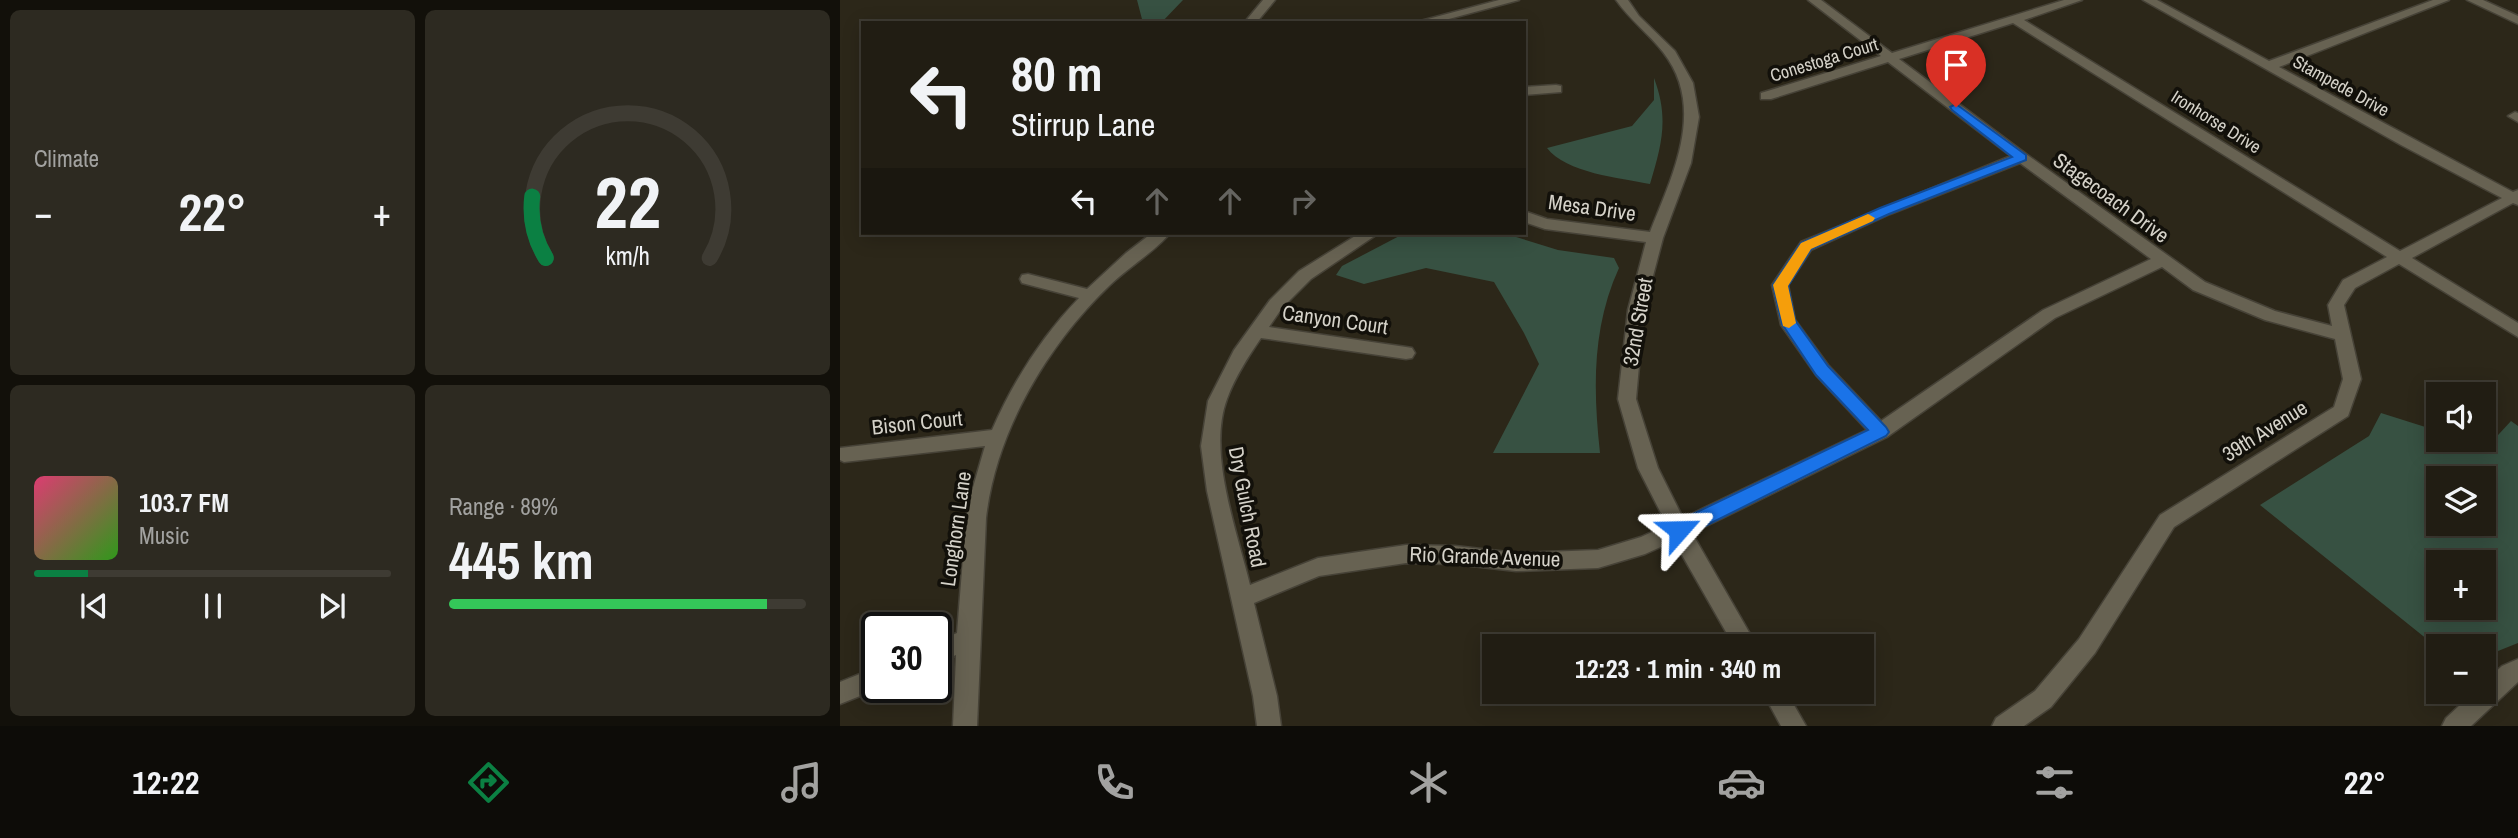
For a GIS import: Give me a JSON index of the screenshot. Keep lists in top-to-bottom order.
{
  "streets": {
    "street": [
      "Conestoga Court",
      "Stampede Drive",
      "Ironhorse Drive",
      "Stagecoach Drive",
      "Mesa Drive",
      "Canyon Court",
      "32nd Street",
      "Bison Court",
      "39th Avenue",
      "Dry Gulch Road",
      "Longhorn Lane",
      "Rio Grande Avenue"
    ]
  },
  "crossings": [
    ["Conestoga Court", "Ironhorse Drive"],
    ["Conestoga Court", "Stagecoach Drive"],
    ["Stampede Drive", "39th Avenue"],
    ["Ironhorse Drive", "39th Avenue"],
    ["Stagecoach Drive", "39th Avenue"],
    ["Stagecoach Drive", "Rio Grande Avenue"],
    ["Mesa Drive", "32nd Street"],
    ["Canyon Court", "Dry Gulch Road"],
    ["32nd Street", "Rio Grande Avenue"],
    ["Bison Court", "Longhorn Lane"],
    ["Dry Gulch Road", "Rio Grande Avenue"]
  ],
  "page": {
    "tile": [
      "Climate",
      ["Range · 89%", "445 km"]
    ],
    "turn": ["80 m", "Stirrup Lane"],
    "heat": ["−", "22°", "+"],
    "map_buttons": ["+", "−"],
    "song": ["103.7 FM", "Music"],
    "limit": "30",
    "trip": "12:23 · 1 min · 340 m",
    "tabs": ["12:22", "22°"],
    "gauge": ["22", "km/h"]
  }
}
